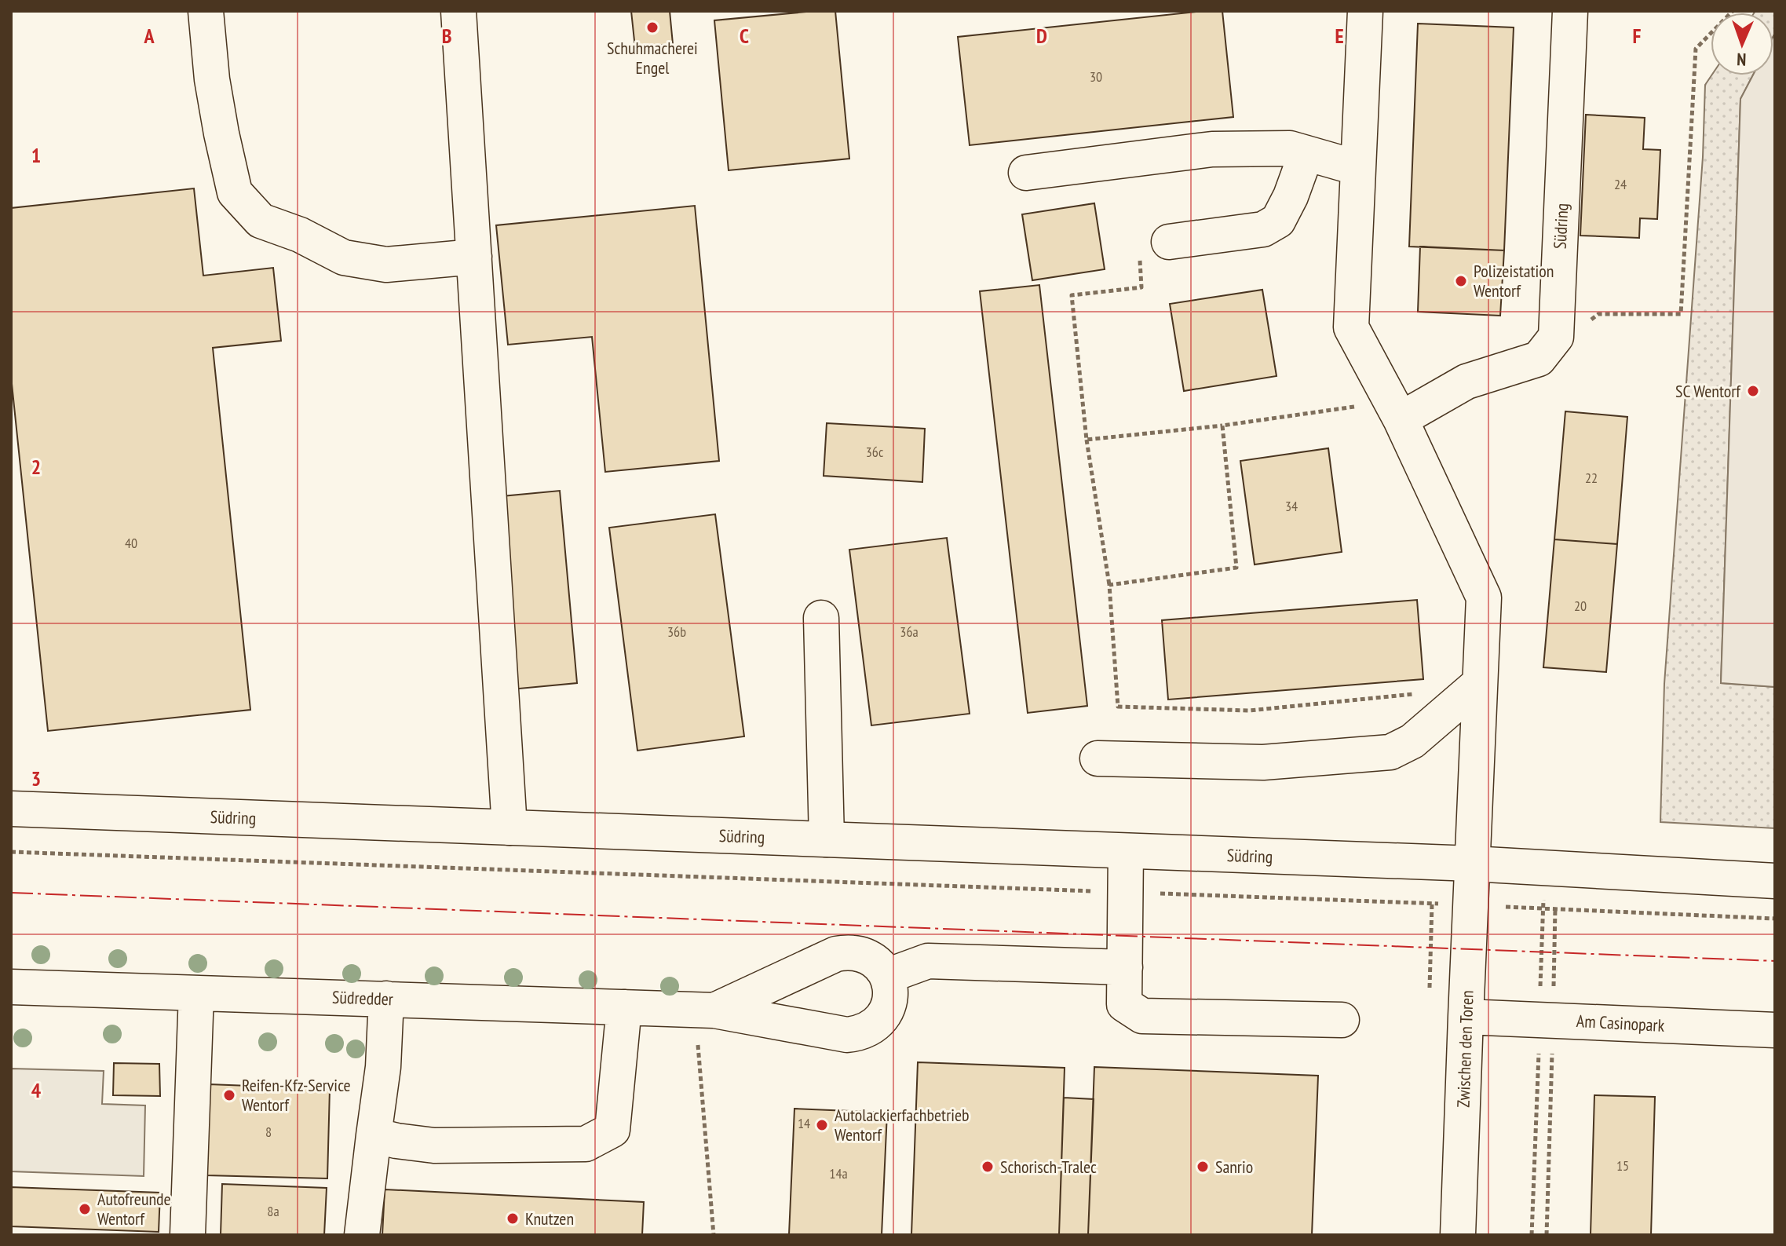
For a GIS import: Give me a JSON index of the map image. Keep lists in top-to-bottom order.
{
  "streets": {
    "street": [
      "Südring",
      "Südredder",
      "Am Casinopark",
      "Zwischen den Toren"
    ]
  },
  "crossings": [
    ["Südring", "Zwischen den Toren"],
    ["Am Casinopark", "Zwischen den Toren"]
  ],
  "places": [
    "Schuhmacherei Engel",
    "Polizeistation Wentorf",
    "SC Wentorf",
    "Reifen-Kfz-Service Wentorf",
    "Autolackierfachbetrieb Wentorf",
    "Schorisch-Tralec",
    "Sanrio",
    "Autofreunde Wentorf",
    "Knutzen"
  ],
  "house_numbers": [
    "30",
    "24",
    "36c",
    "22",
    "34",
    "40",
    "20",
    "36b",
    "36a",
    "14",
    "8",
    "15",
    "14a",
    "8a"
  ],
  "north": "bottom",
  "grid": {
    "columns": [
      "A",
      "B",
      "C",
      "D",
      "E",
      "F"
    ],
    "rows": [
      "1",
      "2",
      "3",
      "4"
    ]
  }
}
